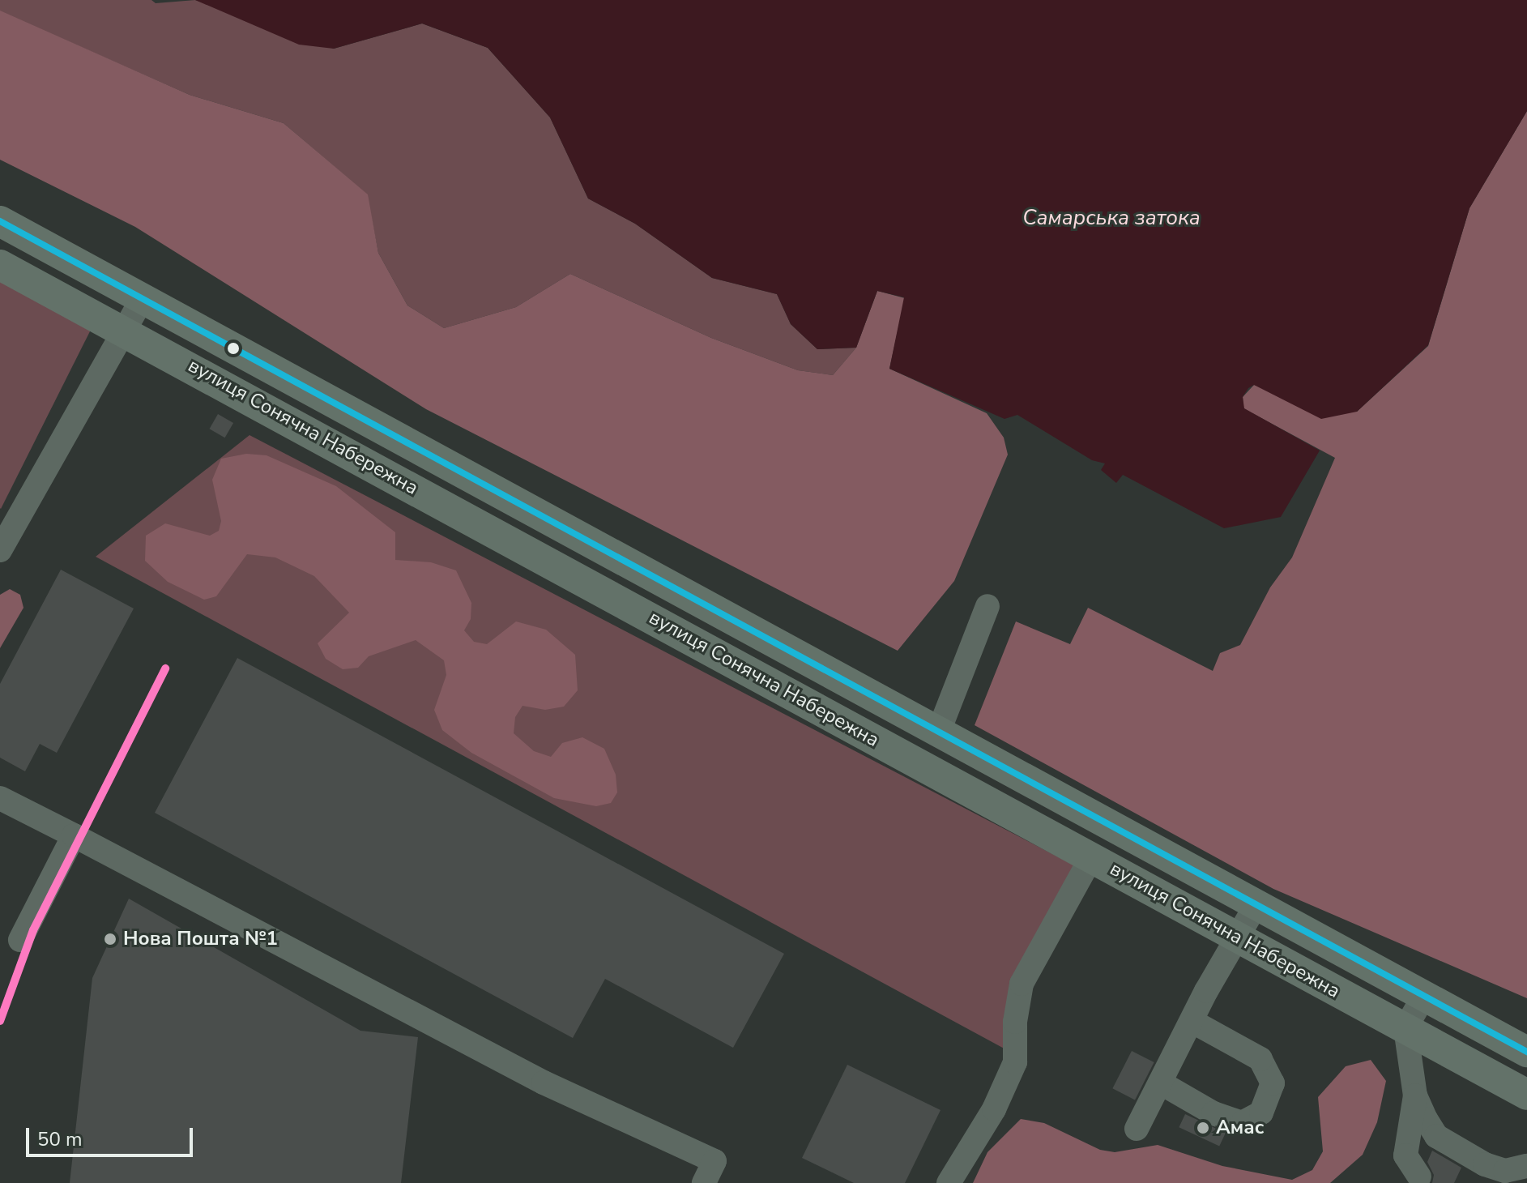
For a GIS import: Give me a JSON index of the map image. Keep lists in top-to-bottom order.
{
  "streets": {
    "main road": ["вулиця Сонячна Набережна"]
  },
  "water": ["Самарська затока"],
  "places": ["Нова Пошта №1", "Амас"],
  "scale_bar": "50 m"
}
